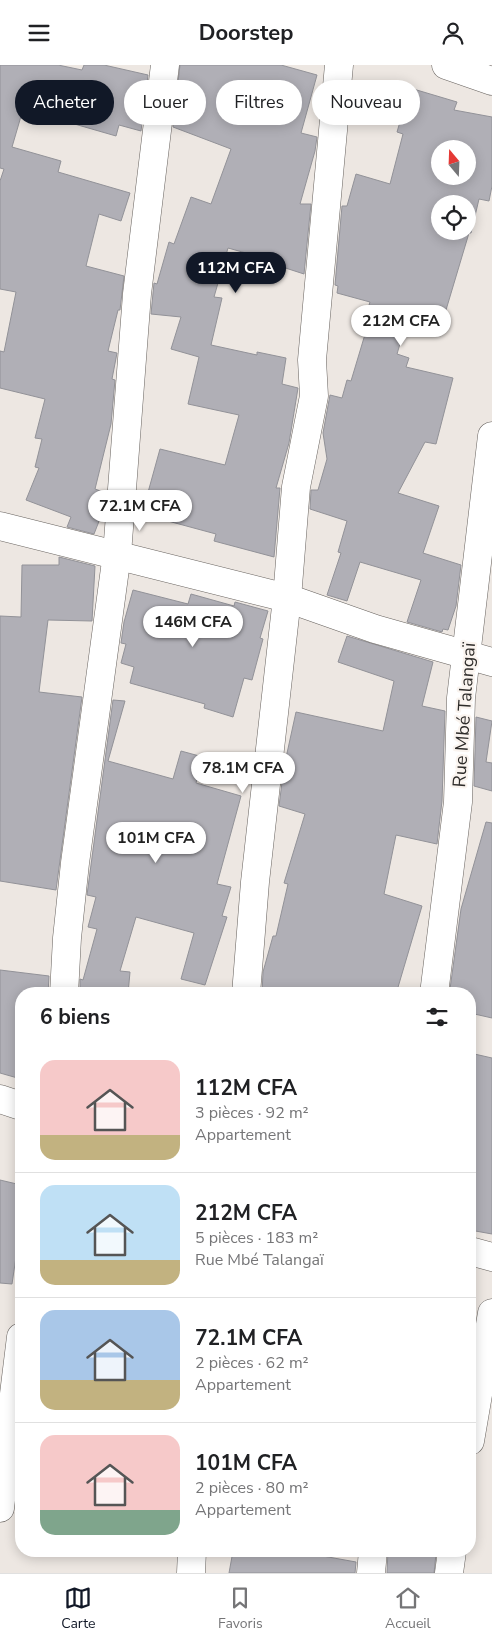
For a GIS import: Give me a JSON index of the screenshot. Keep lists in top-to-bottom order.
{
  "streets": {
    "street": ["Rue Mbé Talangaï"]
  },
  "north": "top",
  "page": {
    "header": "Doorstep",
    "chip": [
      "Acheter",
      "Louer",
      "Filtres",
      "Nouveau"
    ],
    "price": [
      "112M CFA",
      "212M CFA",
      "72.1M CFA",
      "146M CFA",
      "78.1M CFA",
      "101M CFA"
    ],
    "heading": "6 biens",
    "list": [
      {
        "name": "112M CFA",
        "note": "3 pièces · 92 m² · Appartement"
      },
      {
        "name": "212M CFA",
        "note": "5 pièces · 183 m² · Rue Mbé Talangaï"
      },
      {
        "name": "72.1M CFA",
        "note": "2 pièces · 62 m² · Appartement"
      },
      {
        "name": "101M CFA",
        "note": "2 pièces · 80 m² · Appartement"
      }
    ],
    "tabs": ["Carte", "Favoris", "Accueil"]
  }
}
